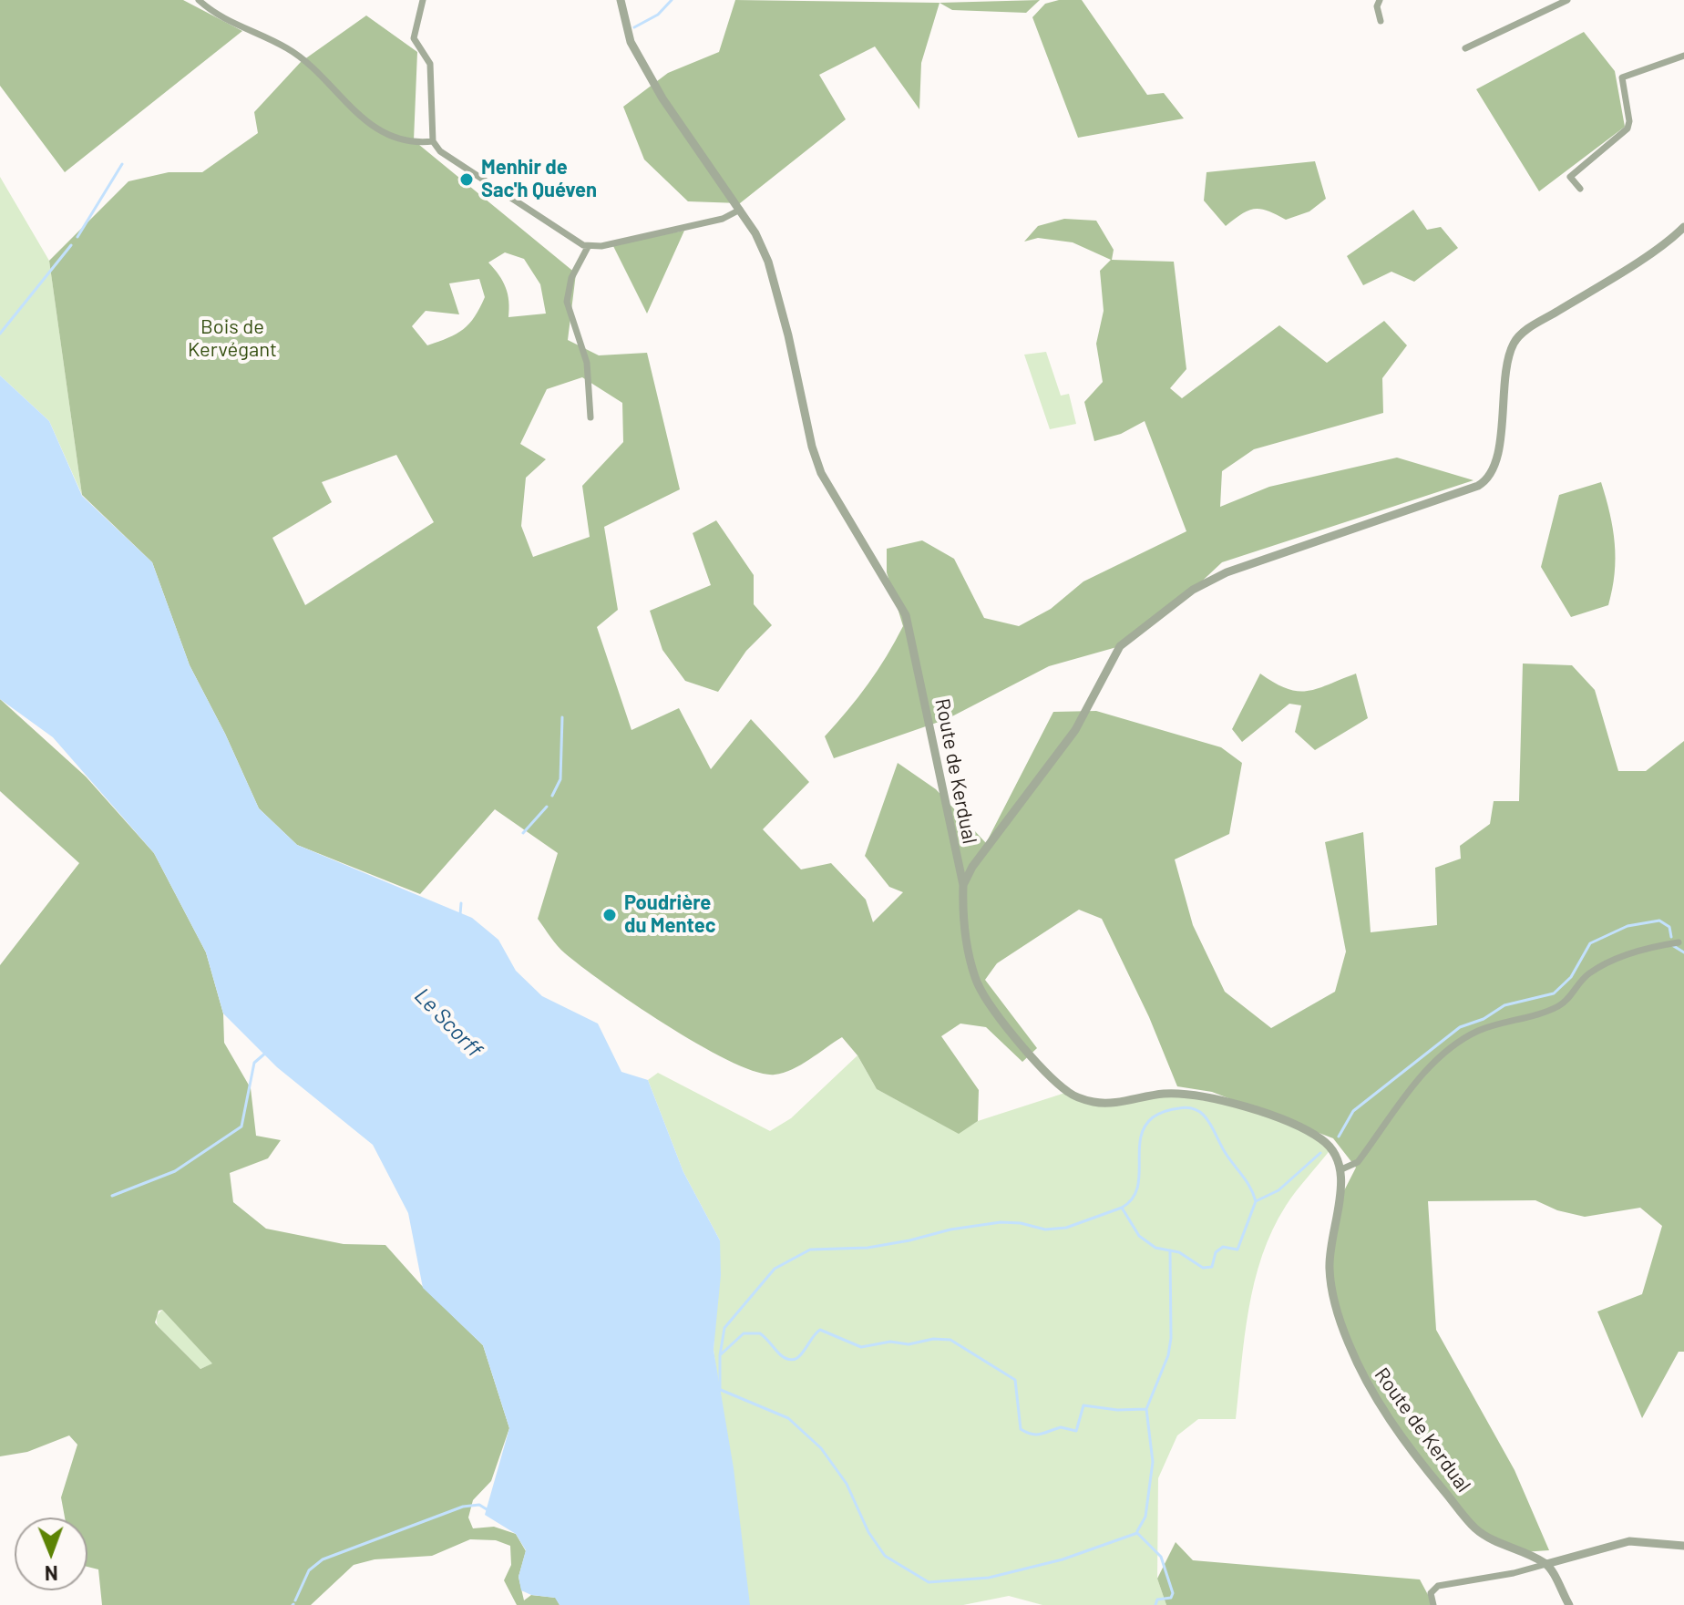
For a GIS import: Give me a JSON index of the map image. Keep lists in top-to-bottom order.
{
  "streets": {
    "street": ["Route de Kerdual"]
  },
  "water": ["Le Scorff"],
  "parks": ["Bois de Kervégant"],
  "places": ["Menhir de Sac'h Quéven", "Poudrière du Mentec"],
  "north": "bottom"
}
